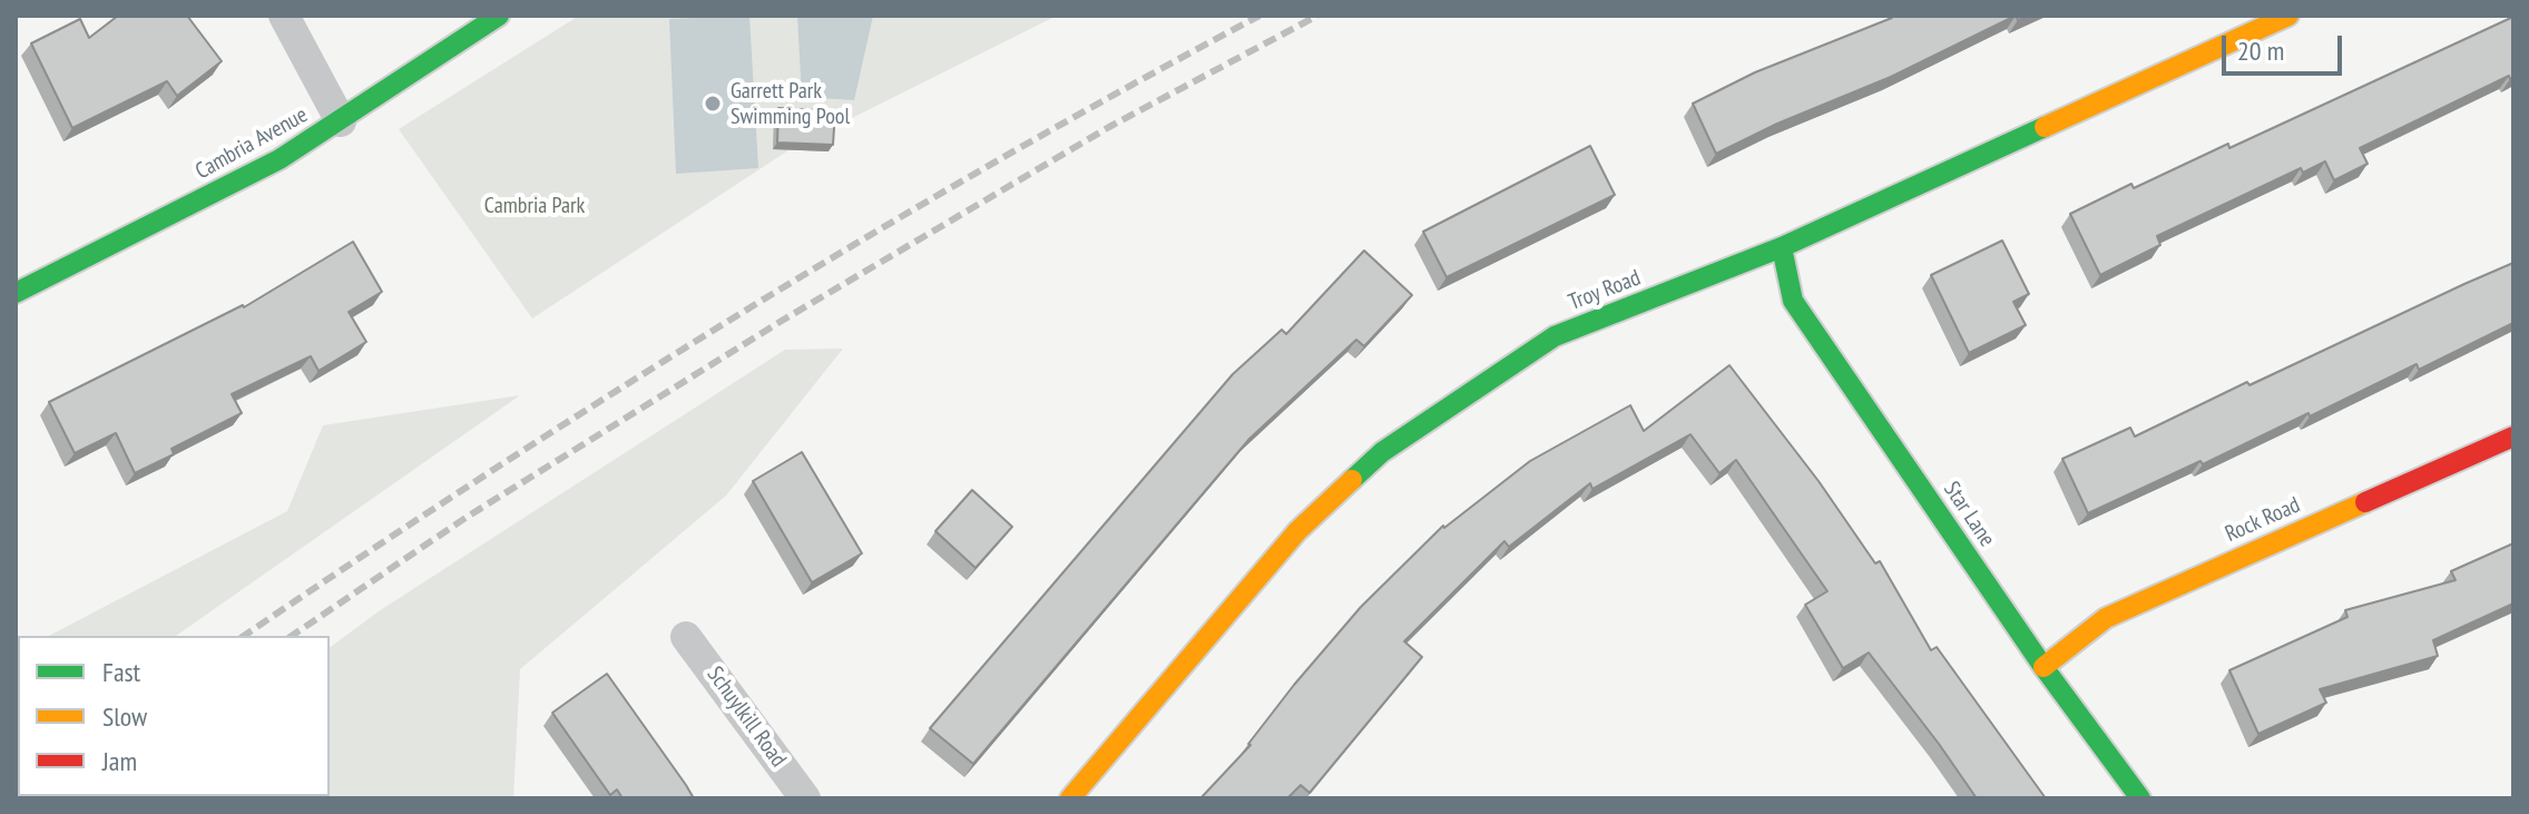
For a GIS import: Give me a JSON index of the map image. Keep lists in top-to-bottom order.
{
  "streets": {
    "street": [
      "Cambria Avenue",
      "Troy Road",
      "Star Lane",
      "Rock Road",
      "Schuylkill Road"
    ]
  },
  "crossings": [
    ["Troy Road", "Star Lane"],
    ["Star Lane", "Rock Road"]
  ],
  "parks": ["Cambria Park"],
  "places": ["Garrett Park Swimming Pool"],
  "legend": ["Fast", "Slow", "Jam"],
  "scale_bar": "20 m"
}
